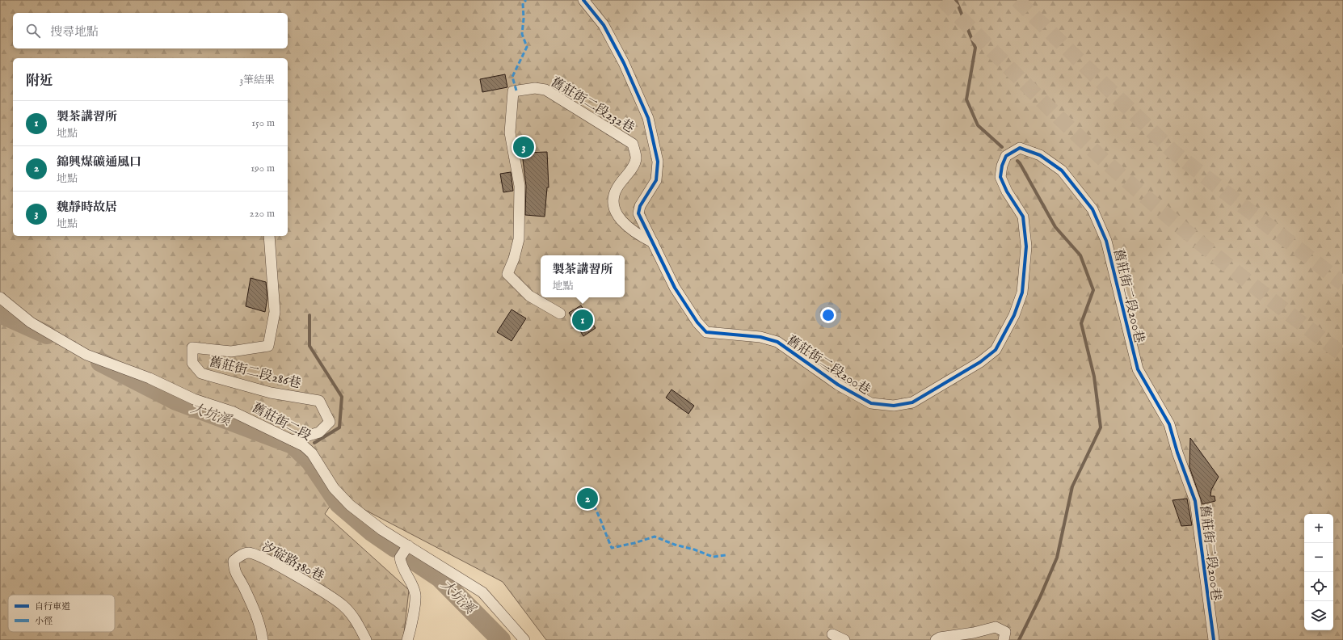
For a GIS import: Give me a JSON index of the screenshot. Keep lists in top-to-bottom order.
{
  "streets": {
    "street": [
      "舊莊街二段232巷",
      "舊莊街二段200巷",
      "舊莊街二段286巷",
      "舊莊街二段",
      "汐碇路380巷"
    ]
  },
  "crossings": [
    ["舊莊街二段232巷", "舊莊街二段200巷"],
    ["舊莊街二段286巷", "舊莊街二段"]
  ],
  "water": ["大坑溪"],
  "legend": ["自行車道", "小徑"],
  "page": {
    "search": "搜尋地點",
    "heading": ["附近", "3筆結果"],
    "list": [
      {
        "mark": "1",
        "name": "製茶講習所",
        "note": "地點",
        "value": "150 m"
      },
      {
        "mark": "2",
        "name": "錦興煤礦通風口",
        "note": "地點",
        "value": "190 m"
      },
      {
        "mark": "3",
        "name": "魏靜時故居",
        "note": "地點",
        "value": "220 m"
      }
    ],
    "pins": ["3", "1", "2"],
    "popup": ["製茶講習所", "地點"],
    "map_buttons": ["+", "−"]
  }
}
